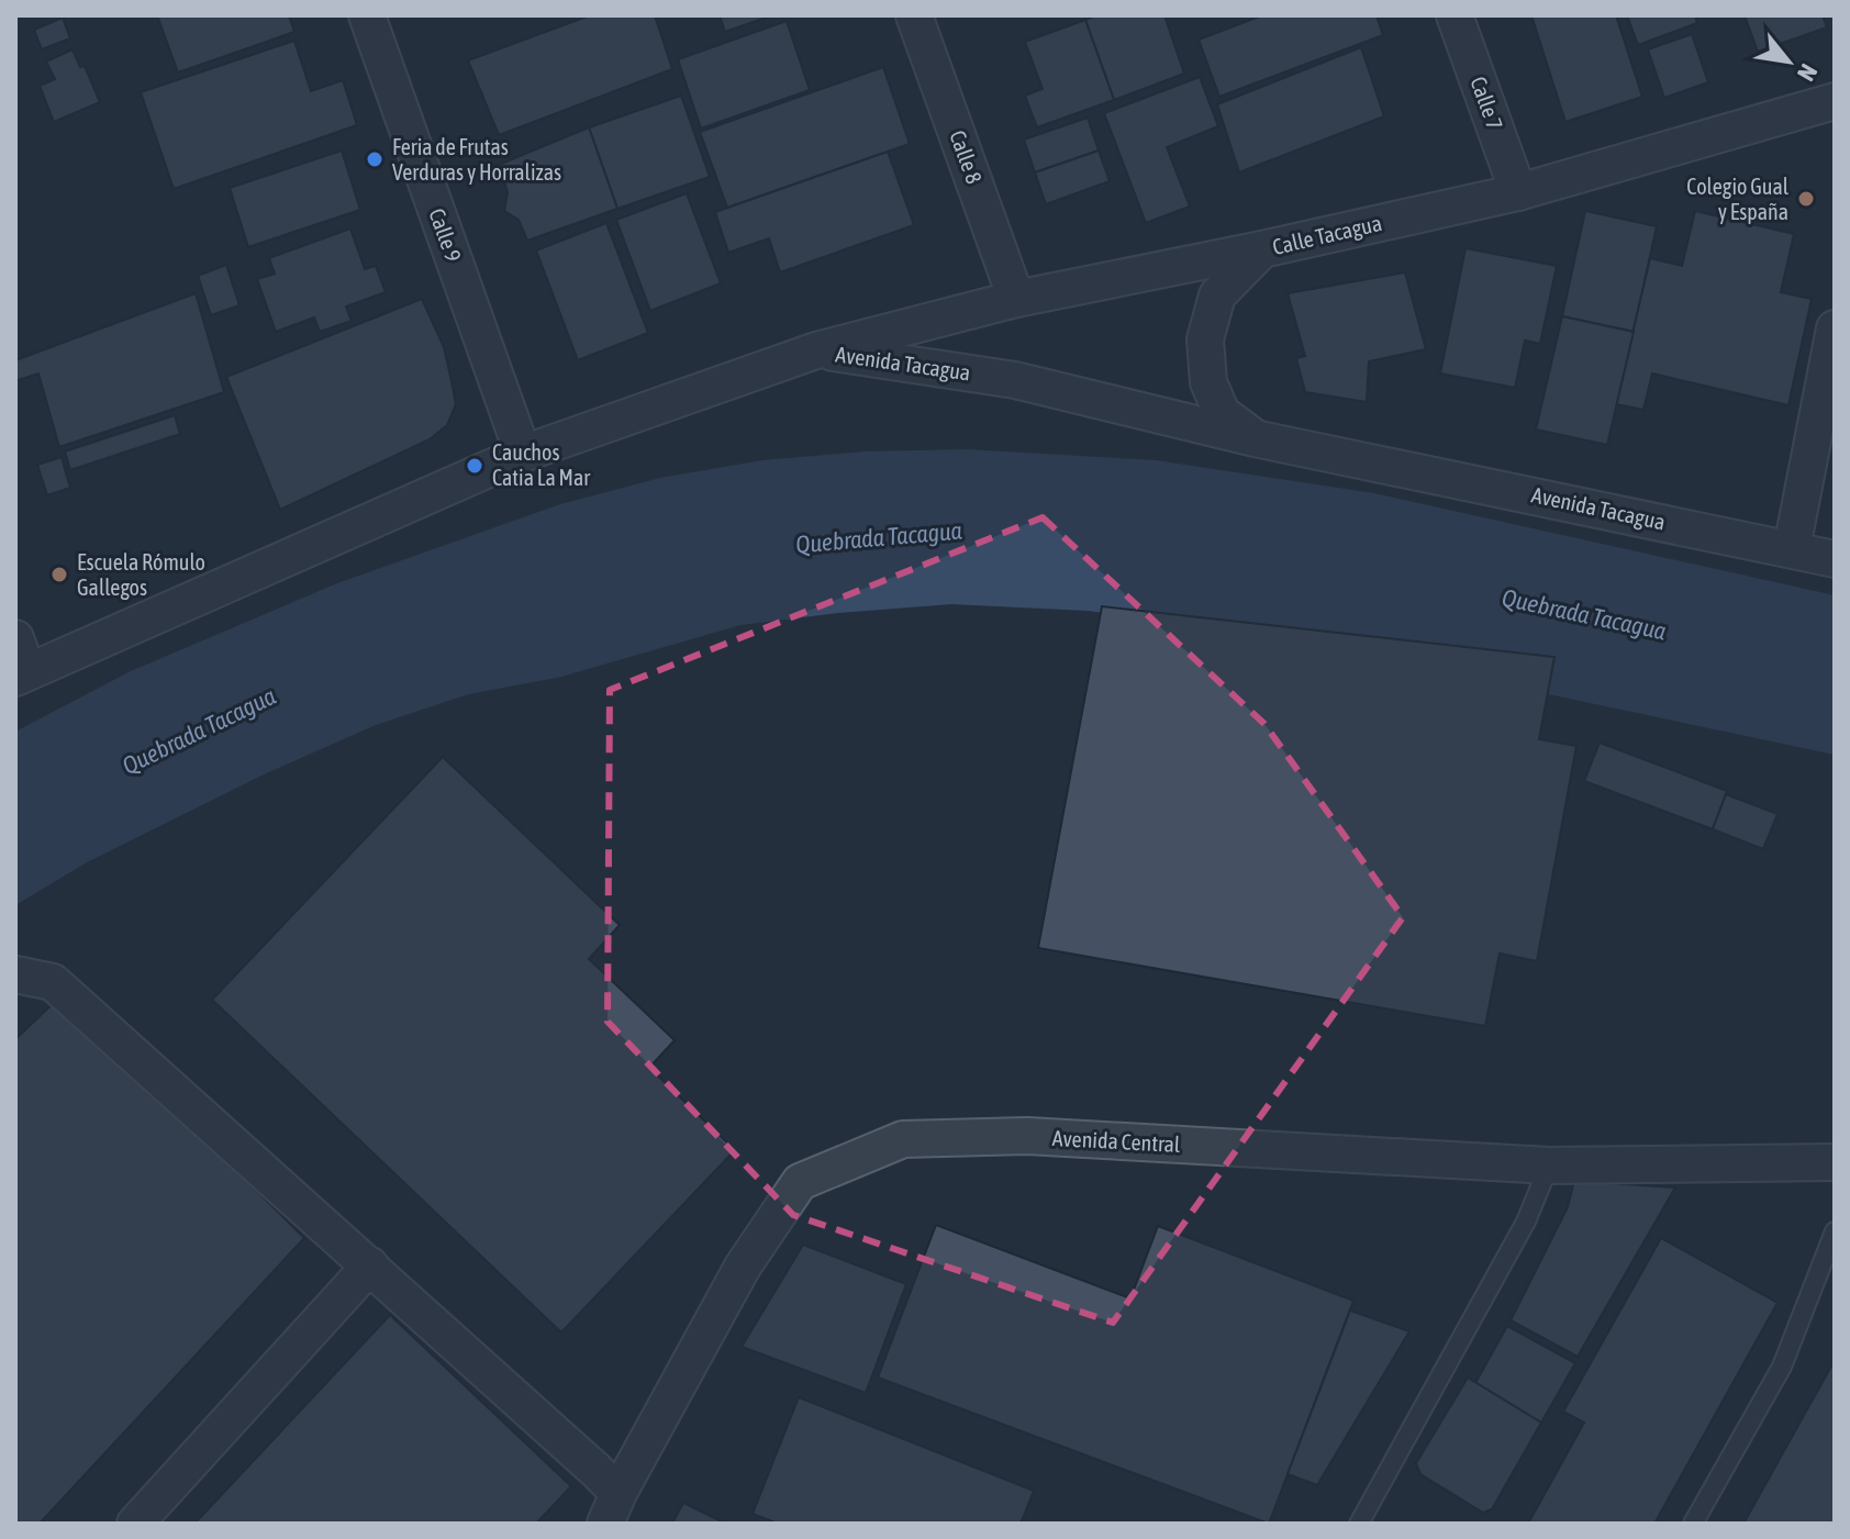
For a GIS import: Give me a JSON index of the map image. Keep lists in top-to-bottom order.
{
  "streets": {
    "street": [
      "Calle 7",
      "Calle 8",
      "Calle 9",
      "Calle Tacagua",
      "Avenida Tacagua",
      "Avenida Central"
    ]
  },
  "crossings": [
    ["Calle 7", "Calle Tacagua"],
    ["Calle 8", "Calle Tacagua"],
    ["Calle 9", "Avenida Tacagua"],
    ["Calle Tacagua", "Avenida Tacagua"]
  ],
  "water": ["Quebrada Tacagua"],
  "places": [
    "Feria de Frutas Verduras y Horralizas",
    "Colegio Gual y España",
    "Cauchos Catia La Mar",
    "Escuela Rómulo Gallegos"
  ],
  "north": "bottom right"
}
